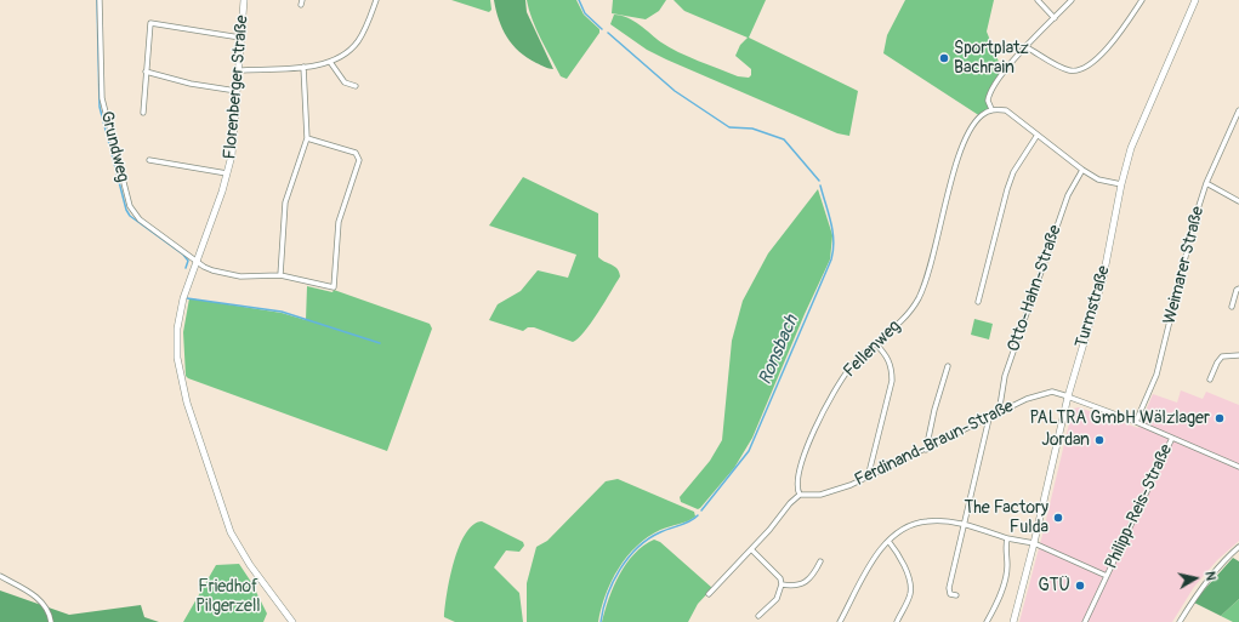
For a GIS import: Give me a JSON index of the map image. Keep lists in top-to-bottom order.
{
  "streets": {
    "street": [
      "Florenberger Straße",
      "Grundweg",
      "Weimarer Straße",
      "Otto-Hahn-Straße",
      "Turmstraße",
      "Fellenweg",
      "Ferdinand-Braun-Straße",
      "Philipp-Reis-Straße"
    ]
  },
  "crossings": [
    ["Florenberger Straße", "Grundweg"],
    ["Weimarer Straße", "Ferdinand-Braun-Straße"],
    ["Otto-Hahn-Straße", "Ferdinand-Braun-Straße"],
    ["Turmstraße", "Ferdinand-Braun-Straße"],
    ["Turmstraße", "Philipp-Reis-Straße"],
    ["Fellenweg", "Ferdinand-Braun-Straße"],
    ["Ferdinand-Braun-Straße", "Philipp-Reis-Straße"]
  ],
  "water": ["Ronsbach"],
  "parks": ["Friedhof Pilgerzell"],
  "places": [
    "Sportplatz Bachrain",
    "PALTRA GmbH Wälzlager",
    "Jordan",
    "The Factory Fulda",
    "GTÜ"
  ],
  "north": "right"
}
